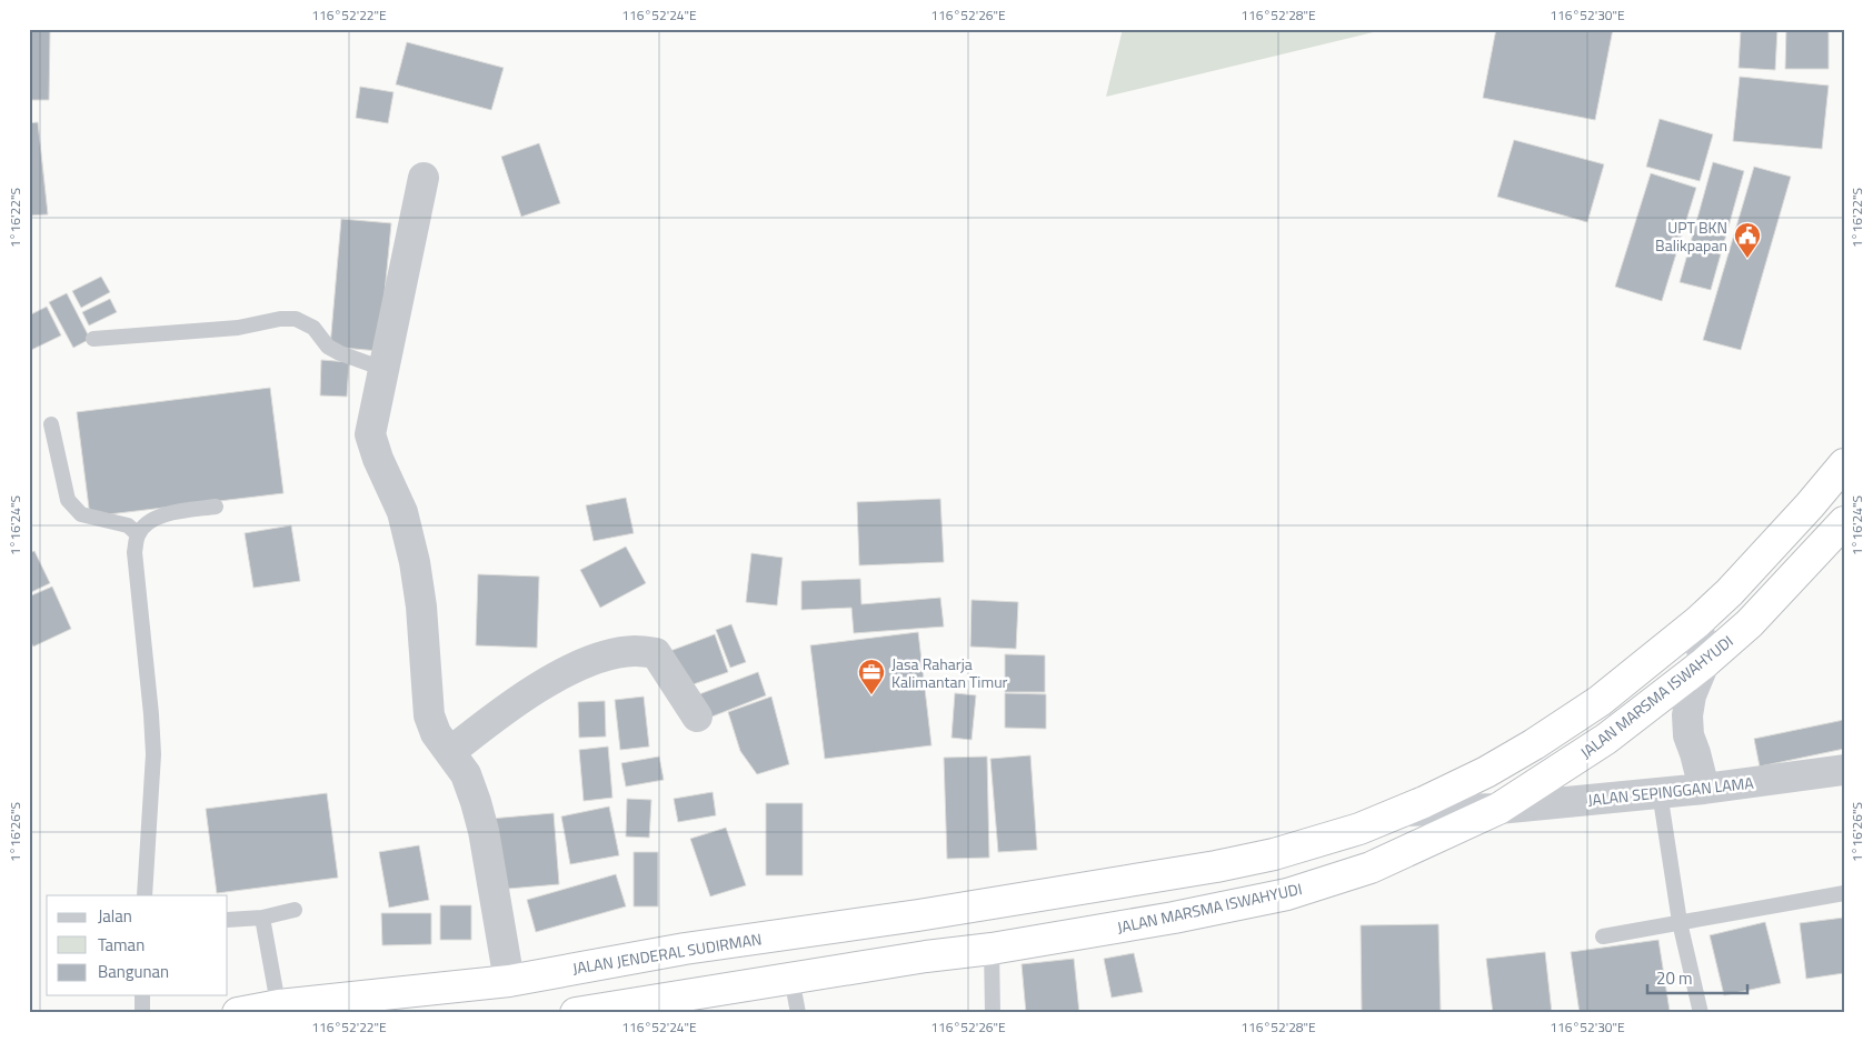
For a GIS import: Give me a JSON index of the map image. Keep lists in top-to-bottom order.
{
  "streets": {
    "highway": ["JALAN MARSMA ISWAHYUDI", "JALAN JENDERAL SUDIRMAN"],
    "street": ["JALAN SEPINGGAN LAMA"]
  },
  "crossings": [
    ["JALAN MARSMA ISWAHYUDI", "JALAN SEPINGGAN LAMA"],
    ["JALAN MARSMA ISWAHYUDI", "JALAN JENDERAL SUDIRMAN"]
  ],
  "places": {
    "public building": ["UPT BKN Balikpapan"],
    "office": ["Jasa Raharja Kalimantan Timur"]
  },
  "legend": ["Jalan", "Taman", "Bangunan"],
  "scale_bar": "20 m",
  "coordinates": [
    "116°52'22\"E",
    "116°52'24\"E",
    "116°52'26\"E",
    "116°52'28\"E",
    "116°52'30\"E",
    "1°16'22\"S",
    "1°16'24\"S",
    "1°16'26\"S"
  ]
}
